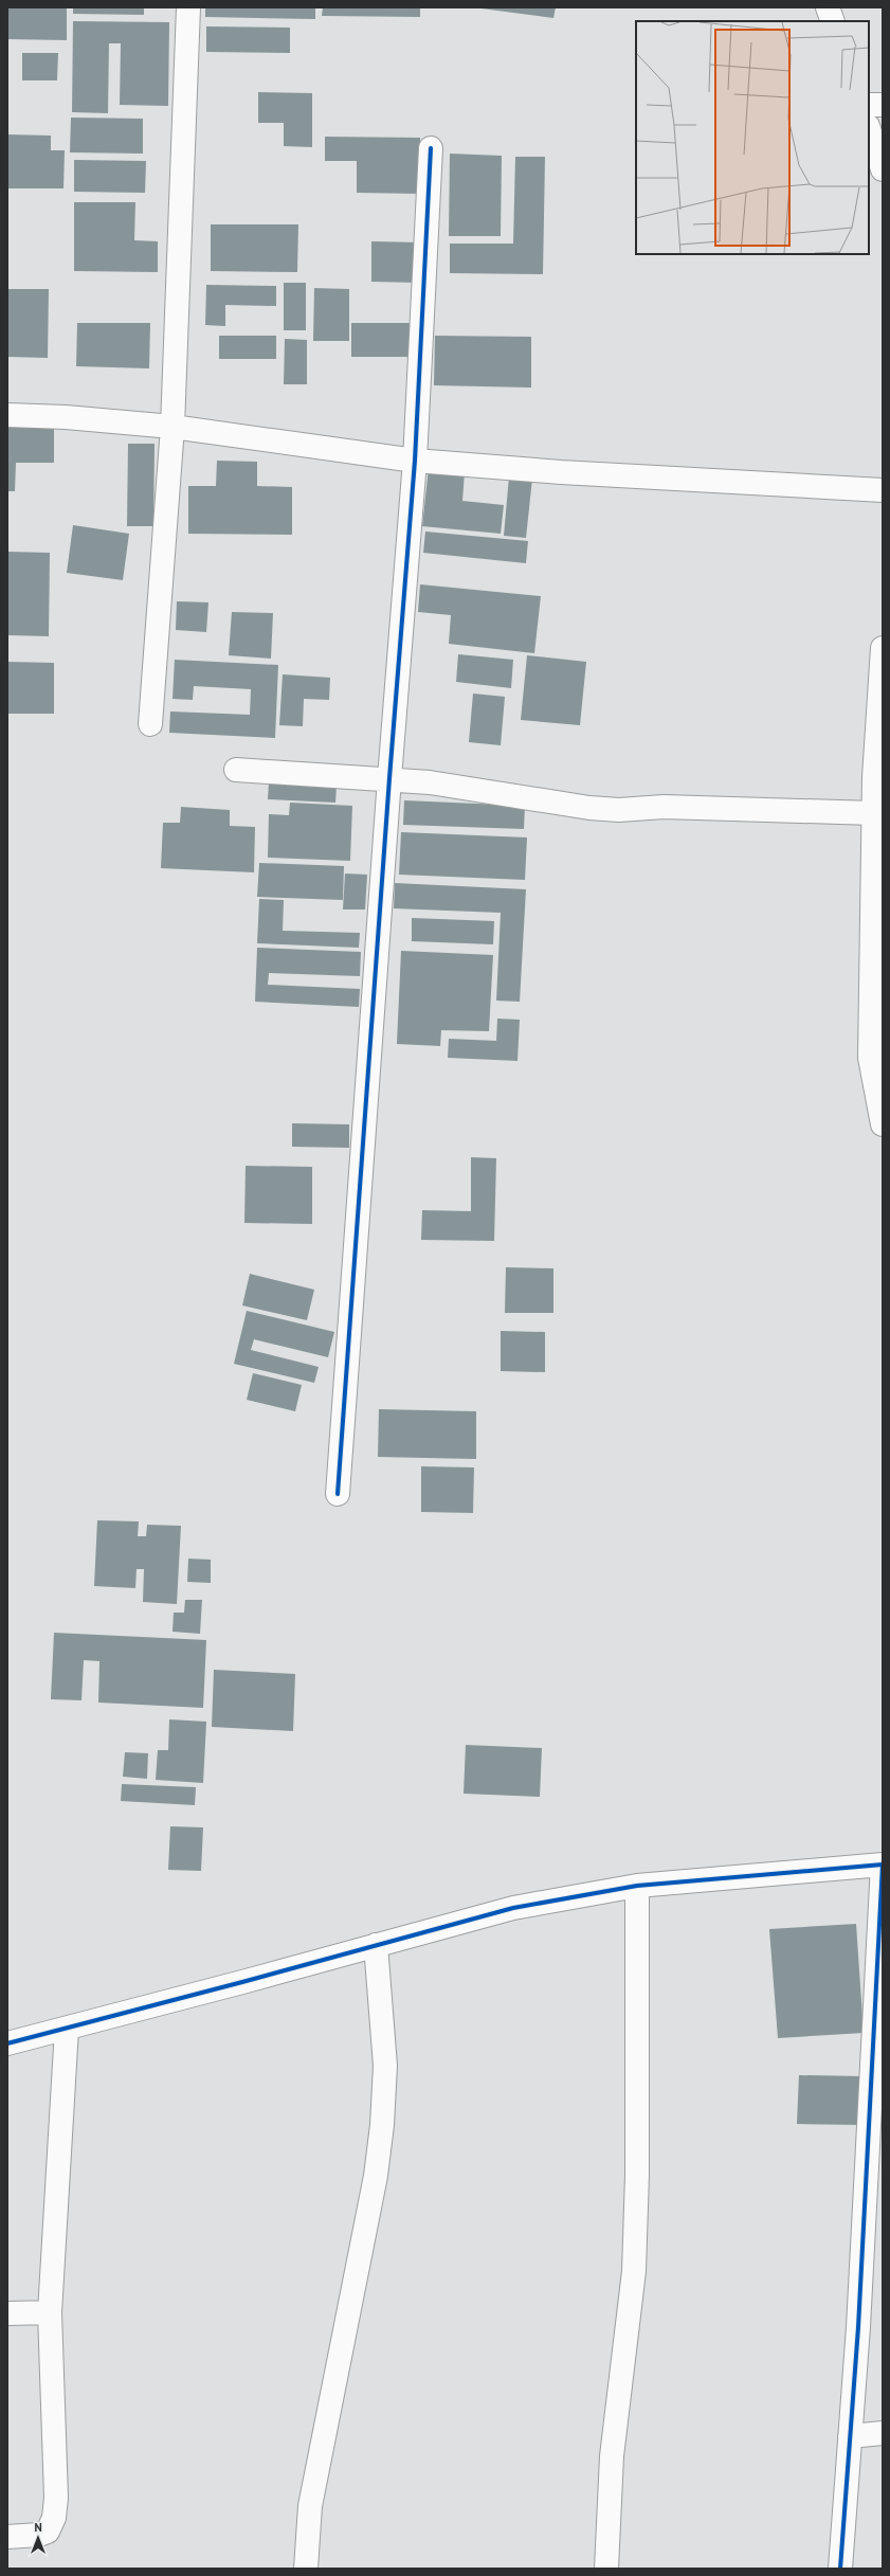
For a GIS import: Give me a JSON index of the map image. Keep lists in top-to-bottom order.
{
  "north": "top"
}
